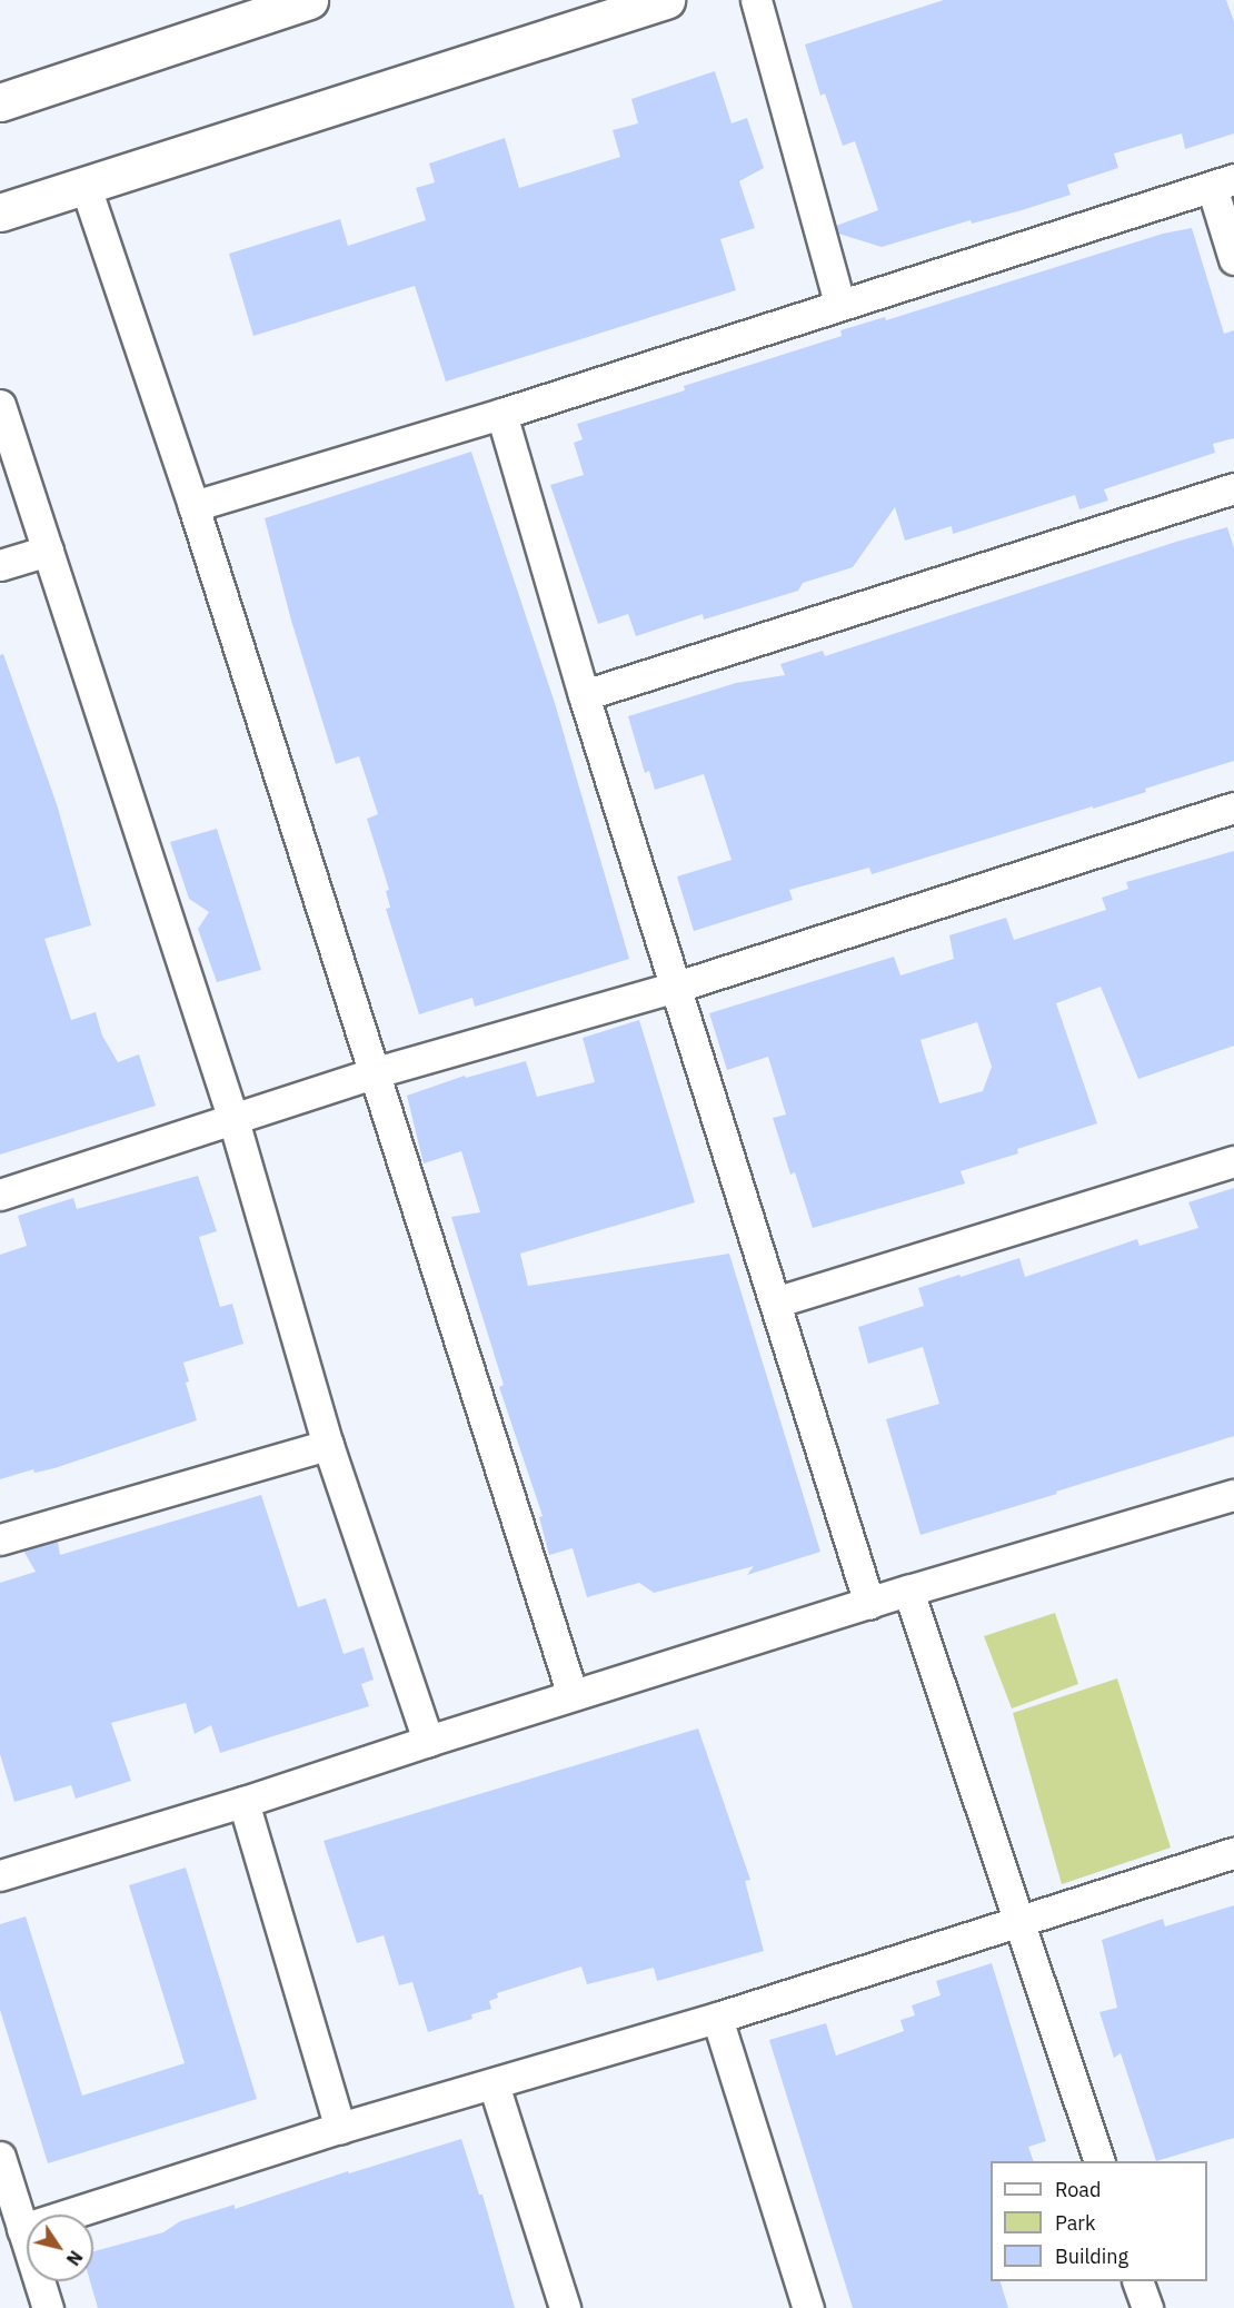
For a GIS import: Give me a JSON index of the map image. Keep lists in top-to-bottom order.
{
  "legend": ["Road", "Park", "Building"],
  "north": "bottom right"
}
